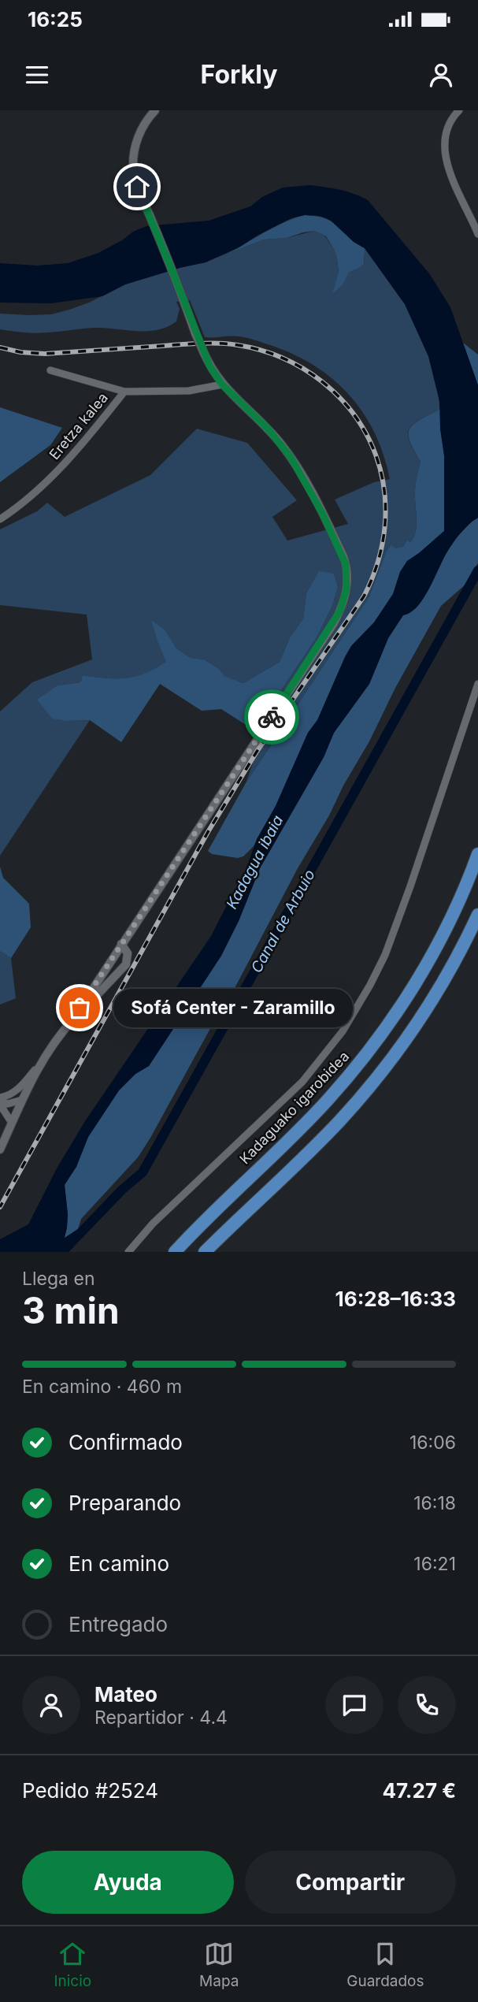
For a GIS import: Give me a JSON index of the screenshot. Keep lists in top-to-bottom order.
{
  "streets": {
    "highway": ["Kadaguako igarobidea"],
    "street": ["Eretza kalea"]
  },
  "water": ["Kadagua ibaia", "Canal de Arbuio"],
  "places": ["Sofá Center - Zaramillo"],
  "page": {
    "status": "16:25",
    "header": "Forkly",
    "bubble": "Sofá Center - Zaramillo",
    "heading": ["3 min", "Llega en", "16:28–16:33"],
    "panel": [
      "Mateo",
      "Repartidor · 4.4",
      "Pedido #2524",
      "47.27 €"
    ],
    "bar": "En camino · 460 m",
    "list": [
      ["Confirmado", "16:06"],
      ["Preparando", "16:18"],
      ["En camino", "16:21"],
      "Entregado"
    ],
    "buttons": ["Ayuda", "Compartir"],
    "tabs": ["Inicio", "Mapa", "Guardados"]
  }
}
